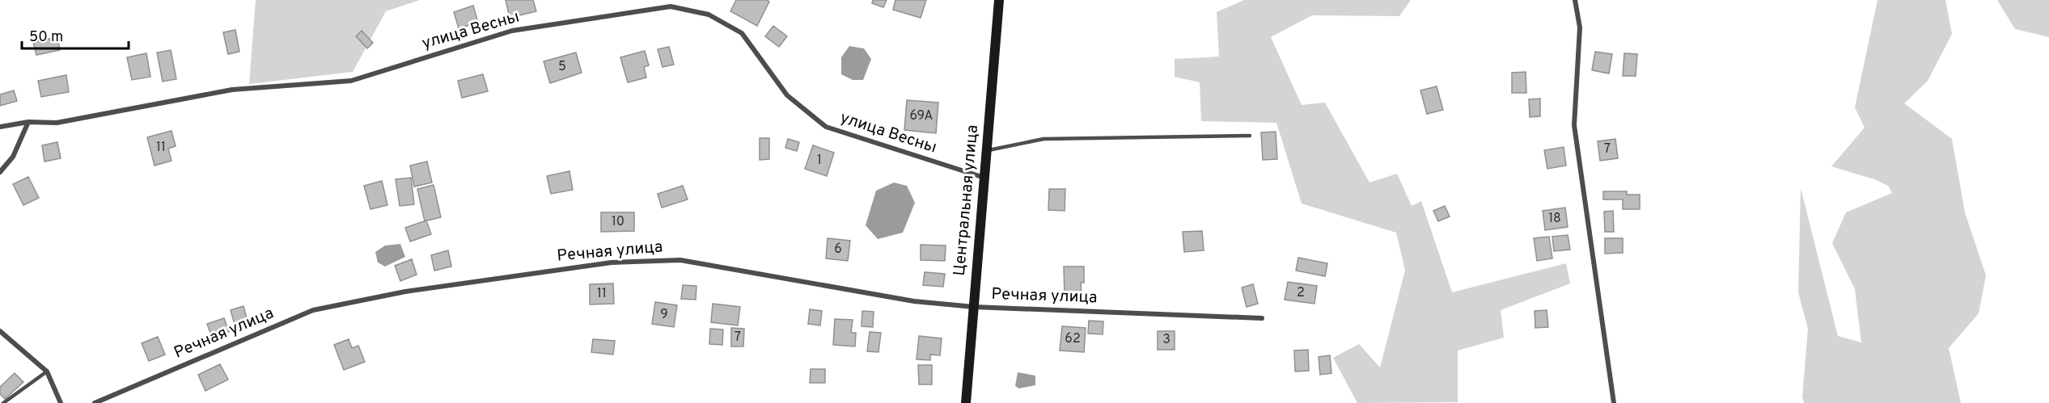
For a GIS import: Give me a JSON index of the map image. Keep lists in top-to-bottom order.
{
  "streets": {
    "main road": ["Центральная улица"],
    "street": ["улица Весны", "Речная улица"]
  },
  "crossings": [
    ["улица Весны", "Центральная улица"],
    ["Центральная улица", "Речная улица"]
  ],
  "house_numbers": [
    "5",
    "69А",
    "11",
    "7",
    "1",
    "18",
    "10",
    "6",
    "2",
    "11",
    "9",
    "7",
    "62",
    "3"
  ],
  "scale_bar": "50 m"
}
